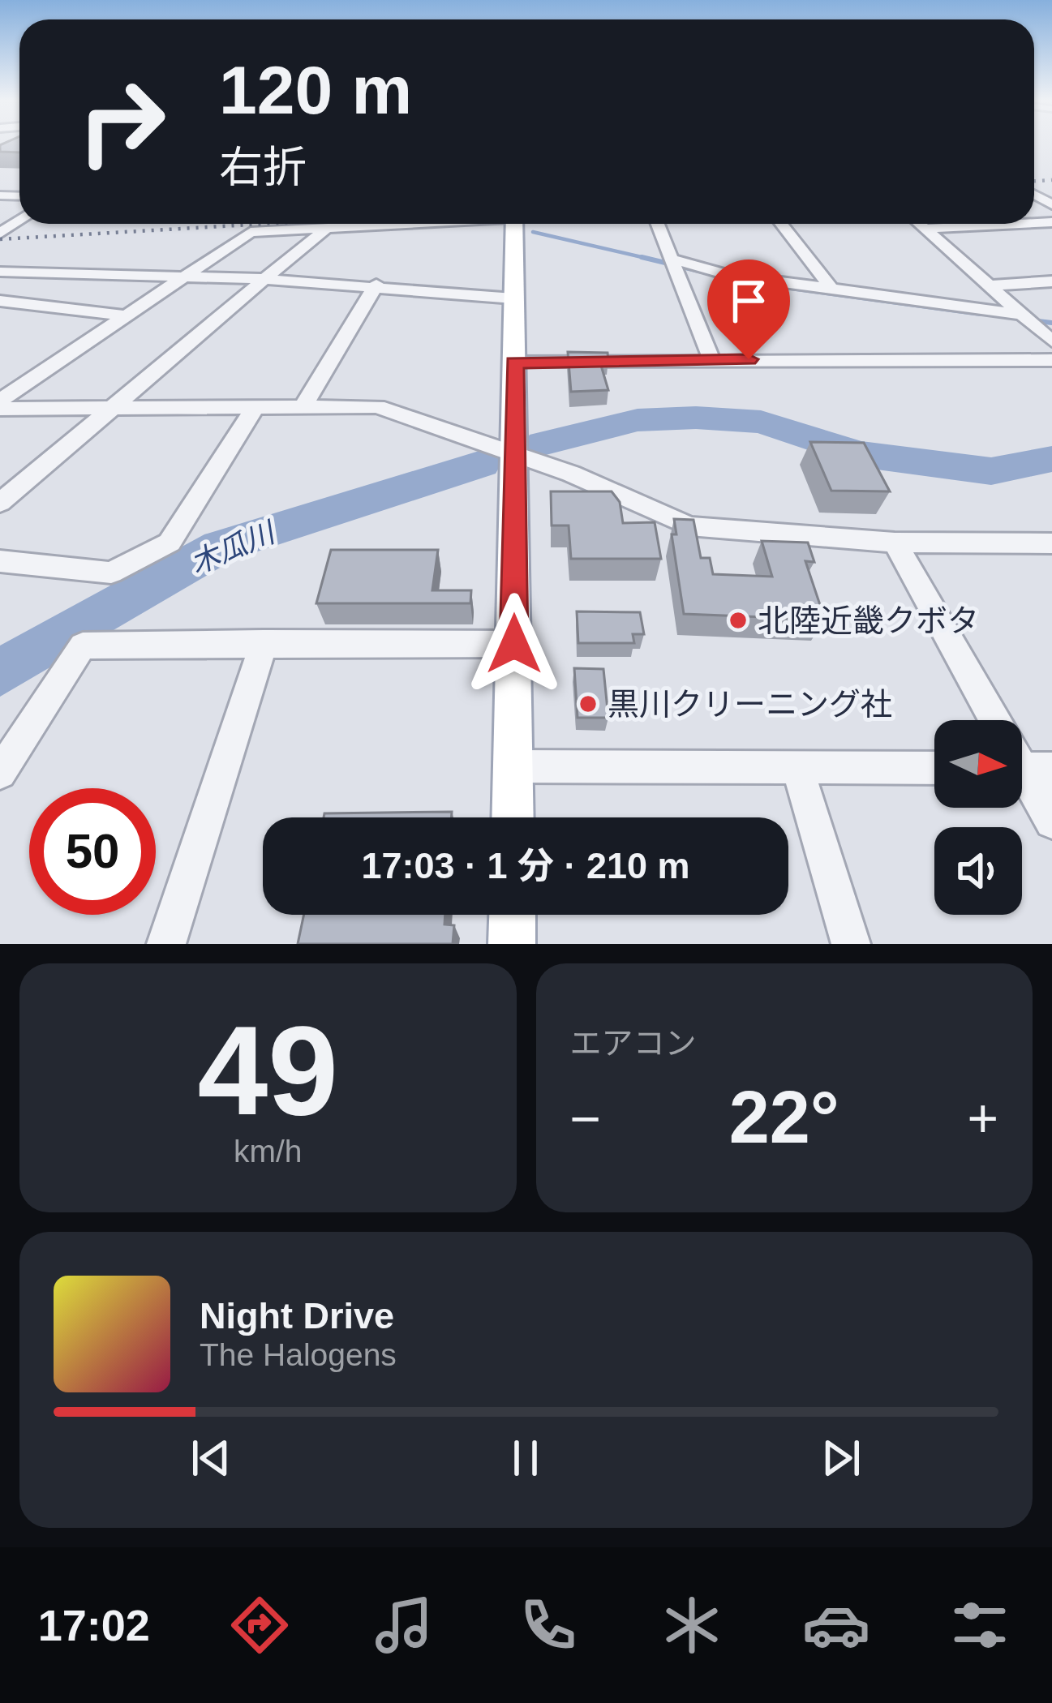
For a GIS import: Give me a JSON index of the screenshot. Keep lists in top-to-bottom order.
{
  "water": ["木瓜川"],
  "places": ["北陸近畿クボタ", "黒川クリーニング社"],
  "north": "right",
  "page": {
    "turn": ["120 m", "右折"],
    "limit": "50",
    "trip": "17:03 · 1 分 · 210 m",
    "tile": [
      ["49", "km/h"],
      "エアコン"
    ],
    "heat": ["−", "22°", "+"],
    "song": ["Night Drive", "The Halogens"],
    "tabs": "17:02"
  }
}
